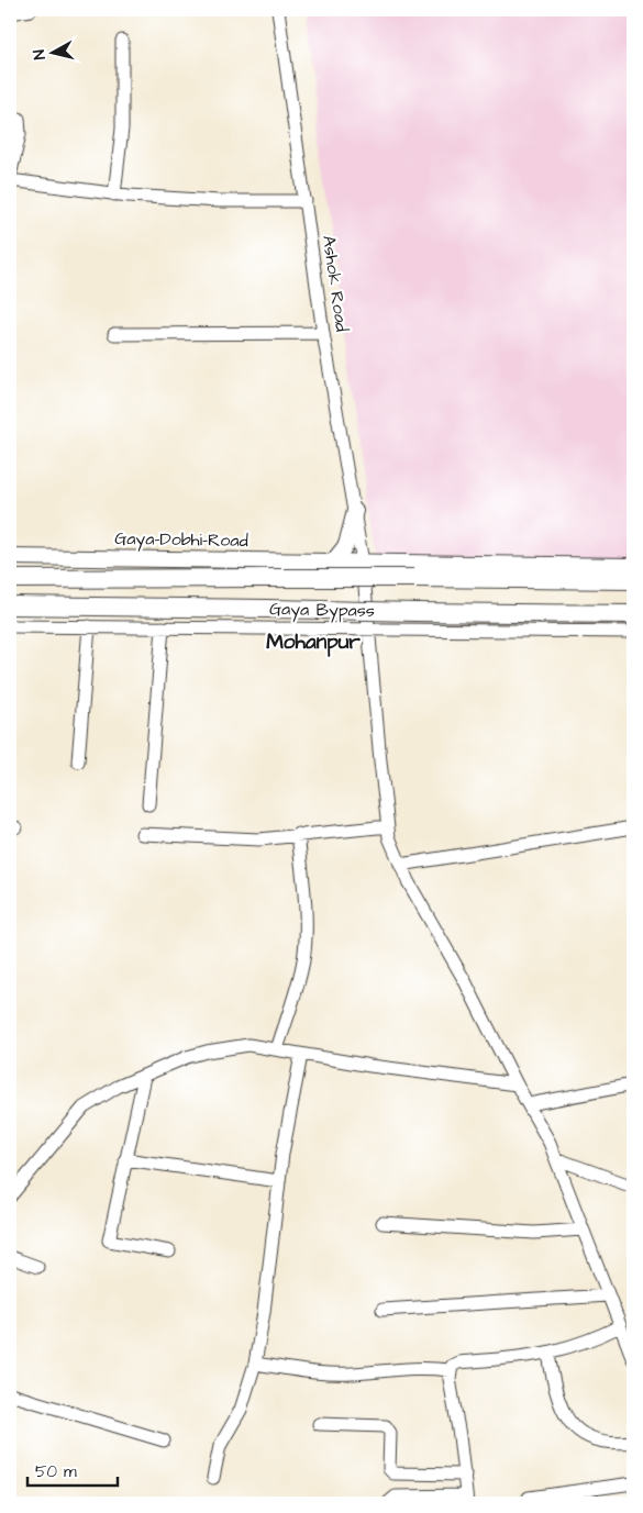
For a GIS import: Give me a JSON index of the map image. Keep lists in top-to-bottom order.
{
  "streets": {
    "highway": ["Gaya Bypass"],
    "main road": ["Gaya-Dobhi-Road"],
    "street": ["Ashok Road"]
  },
  "crossings": [
    ["Ashok Road", "Gaya-Dobhi-Road"]
  ],
  "districts": ["Mohanpur"],
  "scale_bar": "50 m",
  "north": "left"
}
